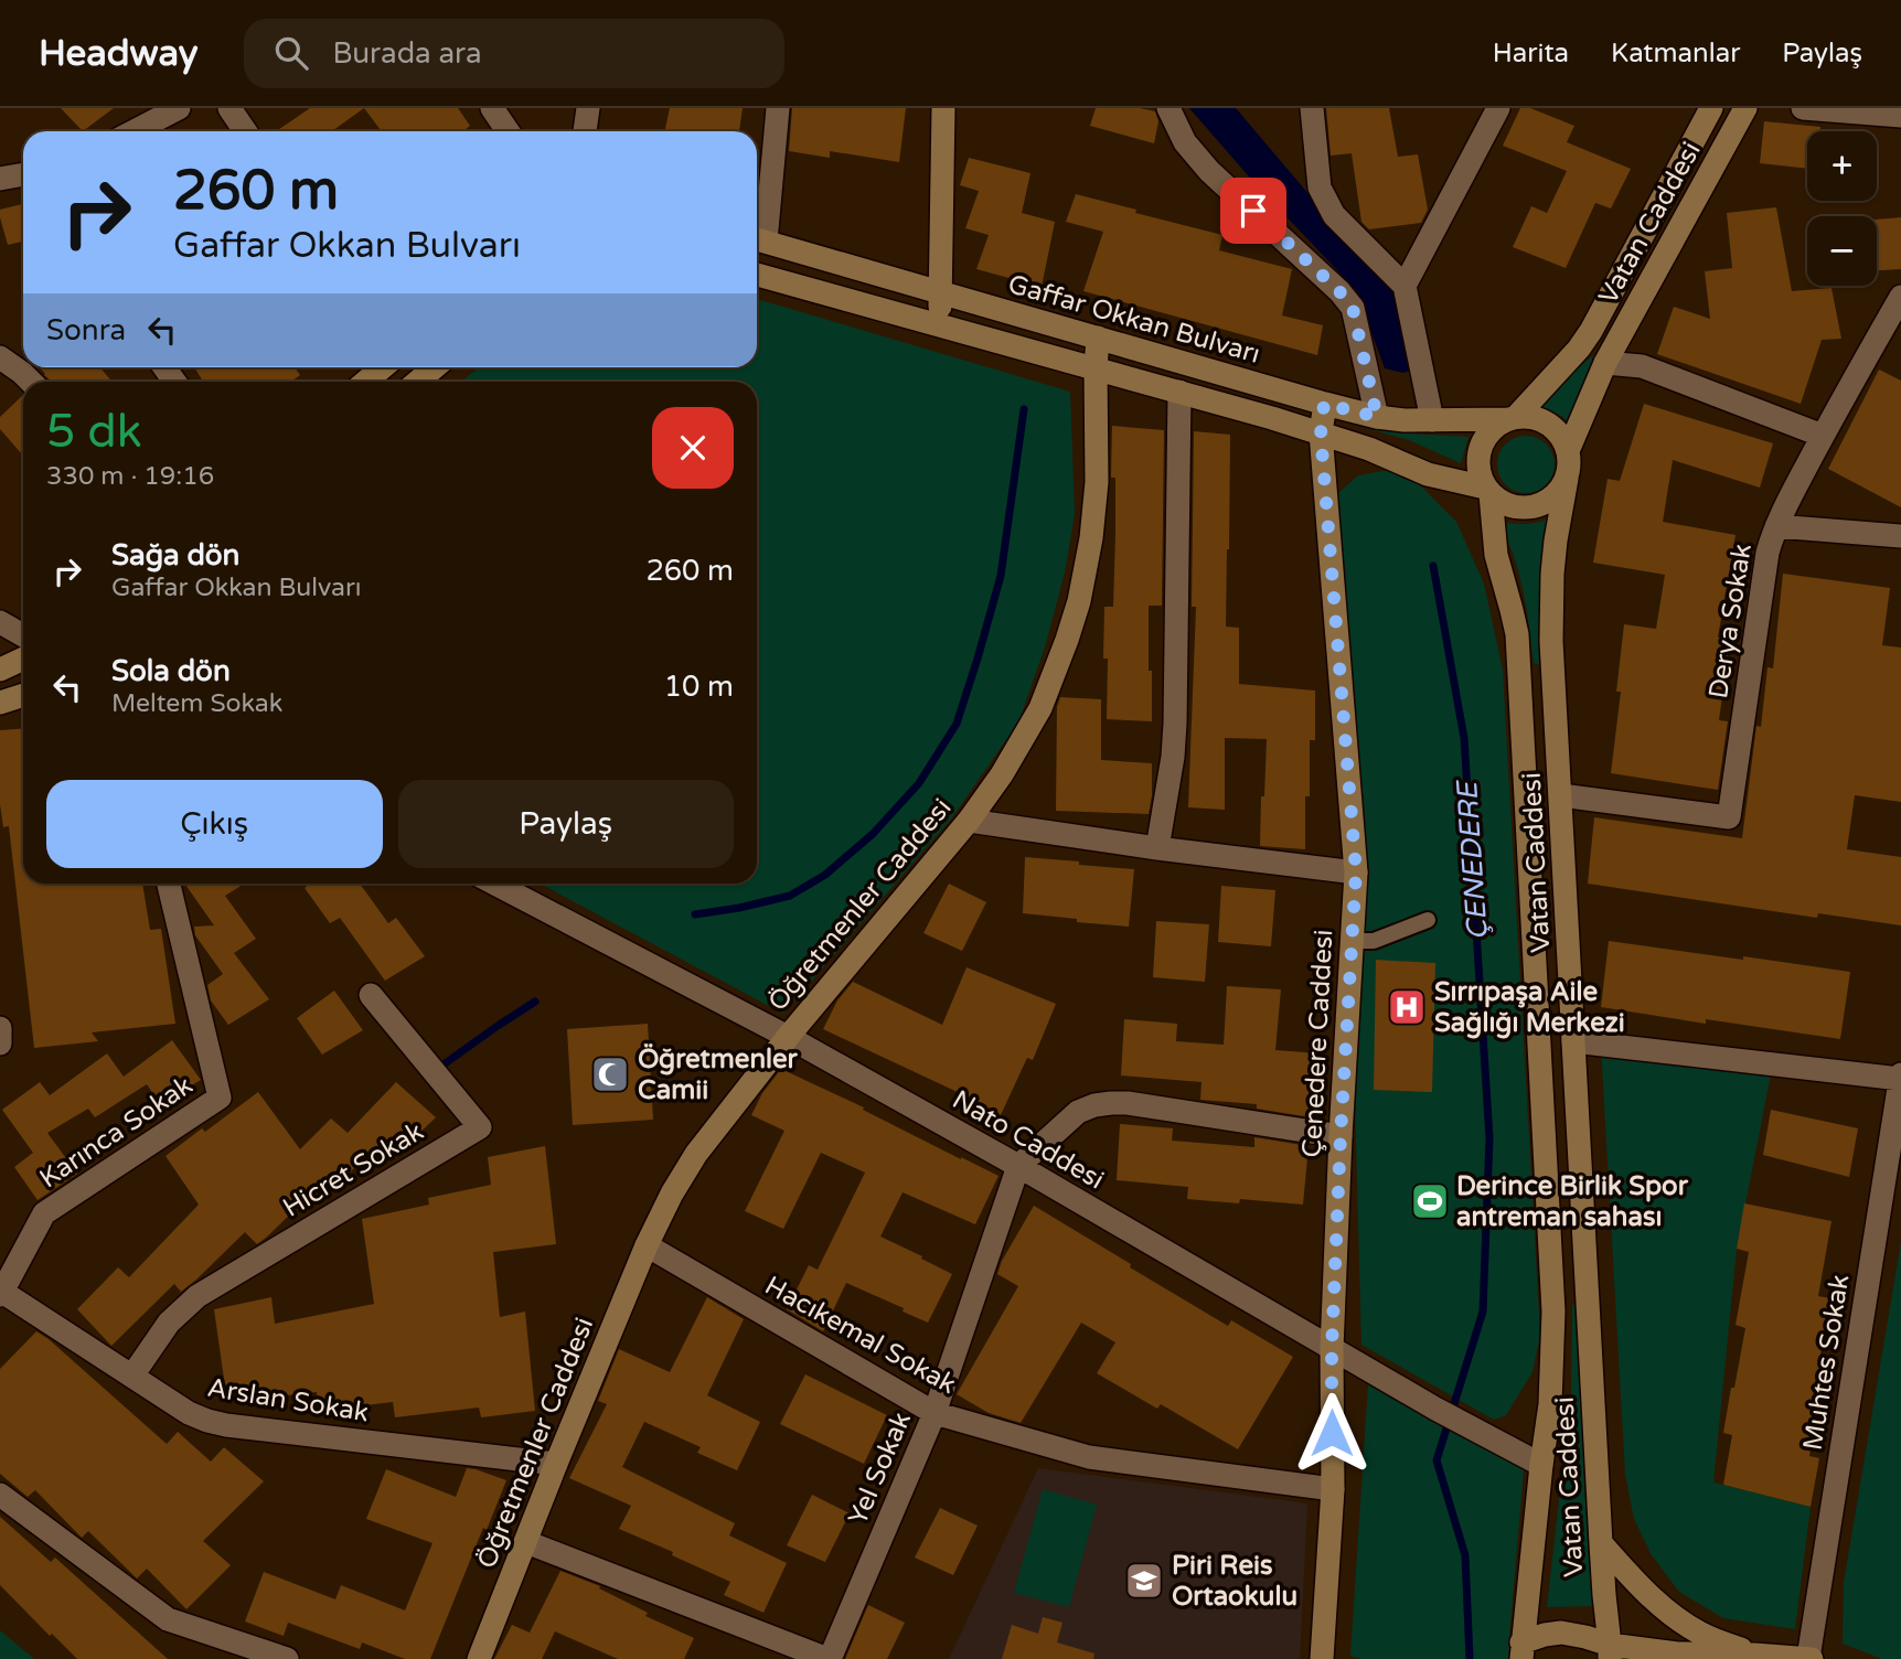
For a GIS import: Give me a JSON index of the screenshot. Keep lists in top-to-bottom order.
{
  "streets": {
    "main road": [
      "Vatan Caddesi",
      "Gaffar Okkan Bulvarı",
      "Öğretmenler Caddesi",
      "Çenedere Caddesi"
    ],
    "street": [
      "Derya Sokak",
      "Karınca Sokak",
      "Nato Caddesi",
      "Hicret Sokak",
      "Hacıkemal Sokak",
      "Muhtes Sokak",
      "Arslan Sokak",
      "Yel Sokak"
    ]
  },
  "crossings": [
    ["Vatan Caddesi", "Gaffar Okkan Bulvarı"],
    ["Vatan Caddesi", "Derya Sokak"],
    ["Vatan Caddesi", "Nato Caddesi"],
    ["Gaffar Okkan Bulvarı", "Öğretmenler Caddesi"],
    ["Gaffar Okkan Bulvarı", "Çenedere Caddesi"],
    ["Öğretmenler Caddesi", "Nato Caddesi"],
    ["Öğretmenler Caddesi", "Hacıkemal Sokak"],
    ["Öğretmenler Caddesi", "Arslan Sokak"],
    ["Çenedere Caddesi", "Nato Caddesi"],
    ["Çenedere Caddesi", "Hacıkemal Sokak"],
    ["Karınca Sokak", "Arslan Sokak"],
    ["Nato Caddesi", "Yel Sokak"],
    ["Hicret Sokak", "Arslan Sokak"],
    ["Hacıkemal Sokak", "Yel Sokak"]
  ],
  "water": ["ÇENEDERE"],
  "places": {
    "hospital": ["Sırrıpaşa Aile Sağlığı Merkezi"],
    "mosque": ["Öğretmenler Camii"],
    "sports": ["Derince Birlik Spor antreman sahası"],
    "school or university": ["Piri Reis Ortaokulu"]
  },
  "page": {
    "header": "Headway",
    "search": "Burada ara",
    "nav": ["Harita", "Katmanlar", "Paylaş"],
    "map_buttons": ["+", "−"],
    "turn": ["260 m", "Gaffar Okkan Bulvarı"],
    "then": "Sonra",
    "heading": ["5 dk", "330 m · 19:16"],
    "list": [
      {
        "name": "Sağa dön",
        "note": "Gaffar Okkan Bulvarı",
        "value": "260 m"
      },
      {
        "name": "Sola dön",
        "note": "Meltem Sokak",
        "value": "10 m"
      }
    ],
    "buttons": ["Çıkış", "Paylaş"]
  }
}
